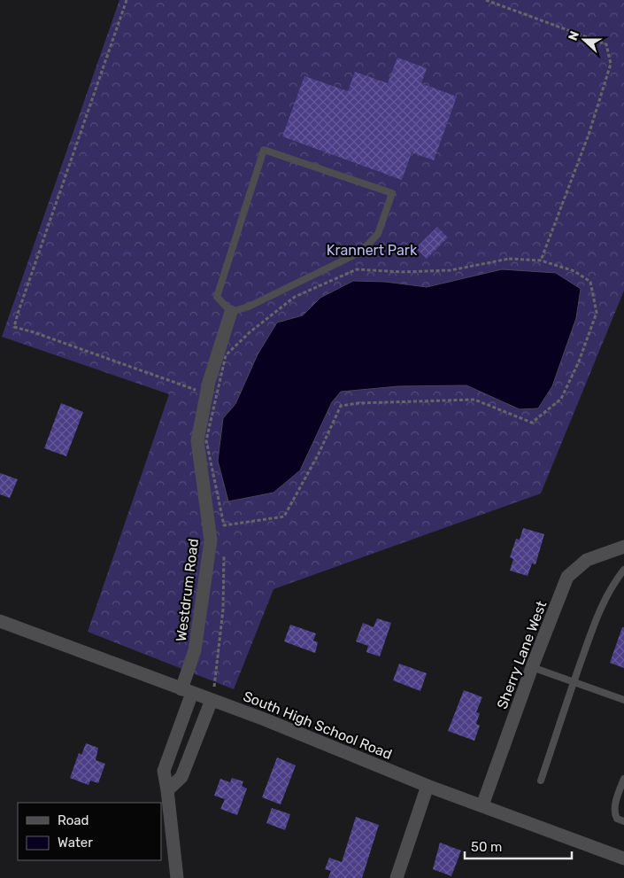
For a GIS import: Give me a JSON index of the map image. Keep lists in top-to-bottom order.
{
  "streets": {
    "street": ["Westdrum Road", "Sherry Lane West", "South High School Road"]
  },
  "crossings": [
    ["Westdrum Road", "South High School Road"],
    ["Sherry Lane West", "South High School Road"]
  ],
  "parks": ["Krannert Park"],
  "legend": ["Road", "Water"],
  "scale_bar": "50 m",
  "north": "left"
}
